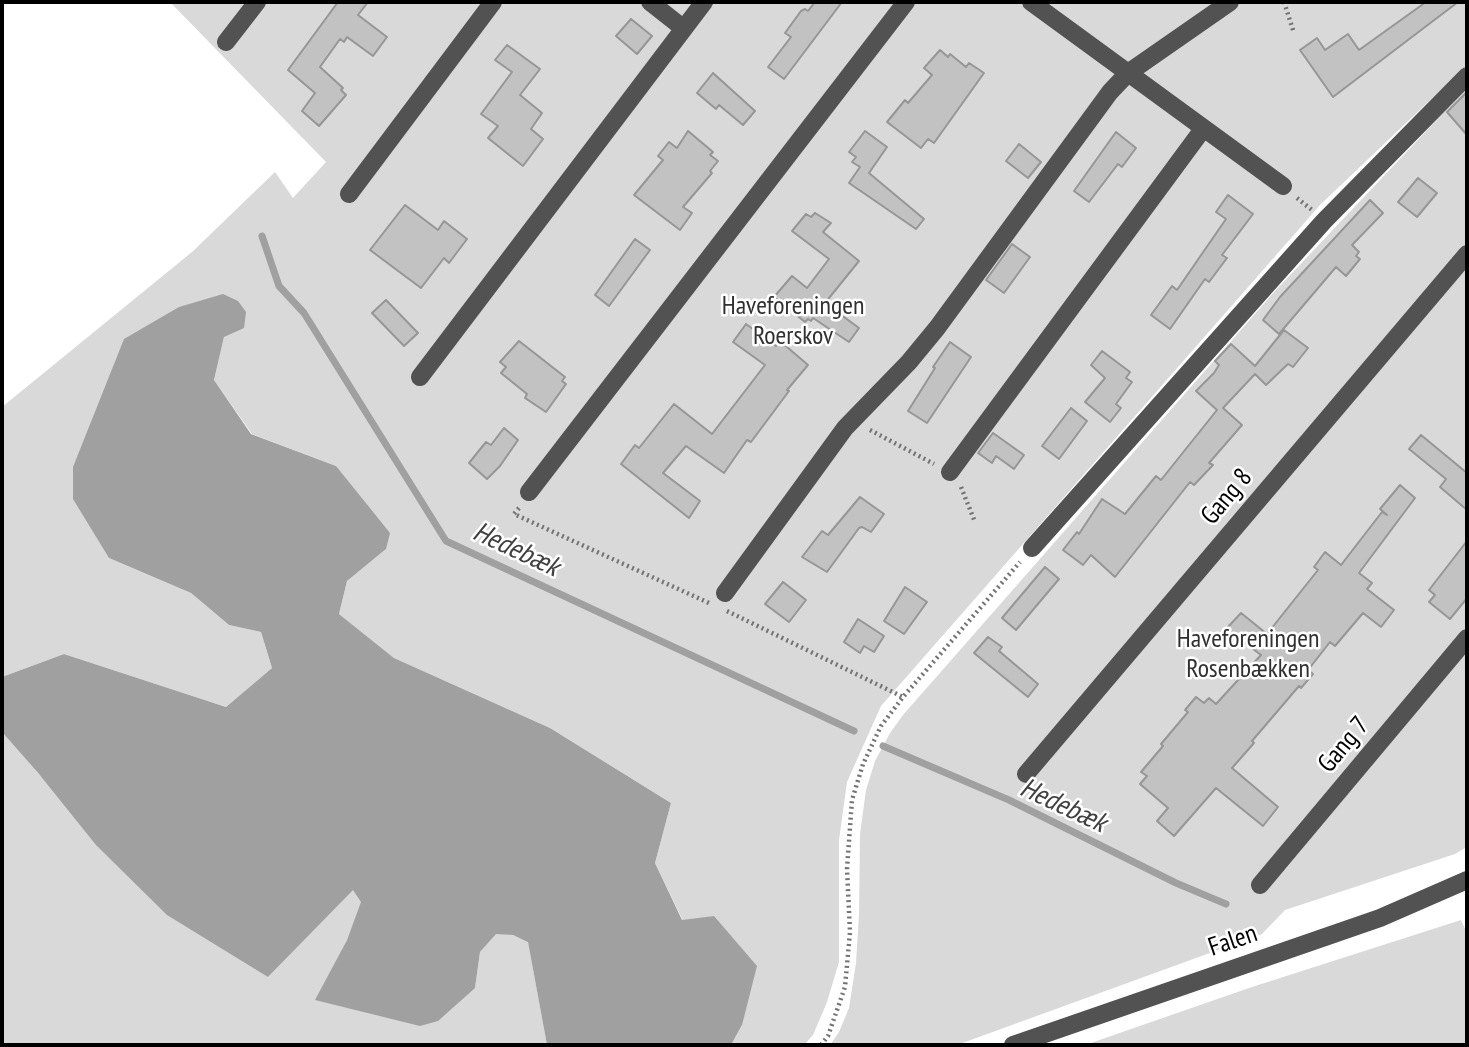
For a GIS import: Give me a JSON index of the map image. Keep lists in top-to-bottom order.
{
  "streets": {
    "street": ["Gang 8", "Gang 7", "Falen"]
  },
  "water": ["Hedebæk"],
  "parks": ["Haveforeningen Roerskov", "Haveforeningen Rosenbækken"]
}
